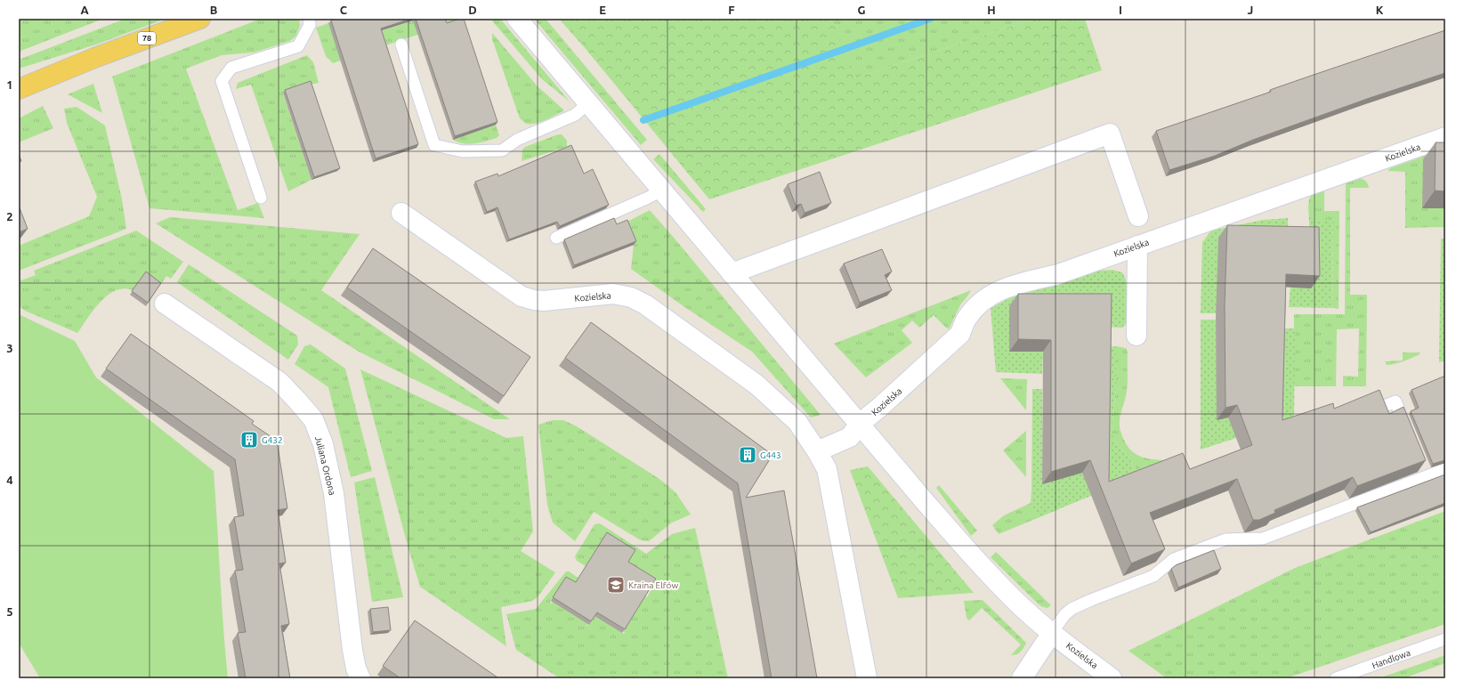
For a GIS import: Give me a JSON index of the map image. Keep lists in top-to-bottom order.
{
  "streets": {
    "main road": ["78"],
    "street": ["Kozielska", "Juliana Ordona"],
    "lane": ["Handlowa"]
  },
  "places": {
    "building": ["G432", "G443"],
    "school or university": ["Kraina Elfów"]
  },
  "grid": {
    "columns": [
      "A",
      "B",
      "C",
      "D",
      "E",
      "F",
      "G",
      "H",
      "I",
      "J",
      "K"
    ],
    "rows": [
      "1",
      "2",
      "3",
      "4",
      "5"
    ]
  }
}
